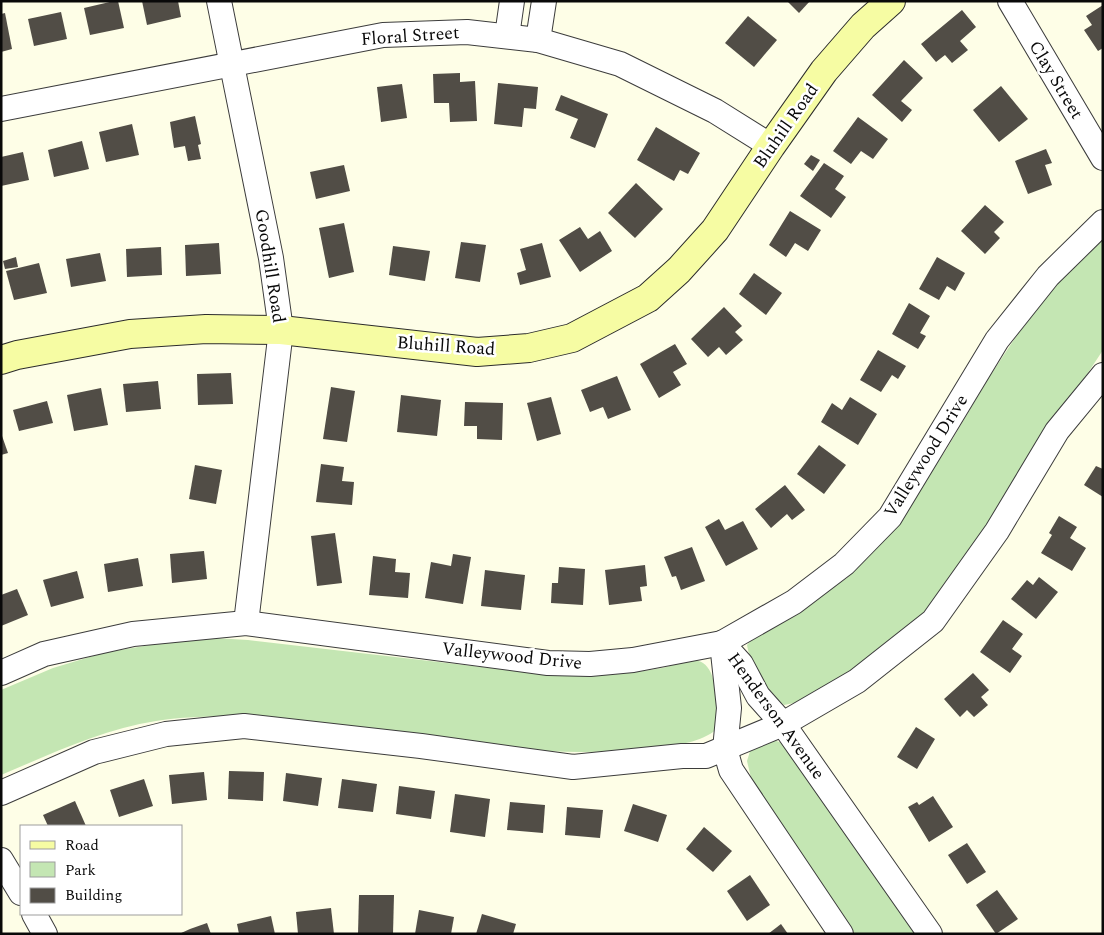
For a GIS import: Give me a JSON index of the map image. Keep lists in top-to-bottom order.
{
  "streets": {
    "street": [
      "Floral Street",
      "Clay Street",
      "Bluhill Road",
      "Goodhill Road",
      "Valleywood Drive",
      "Henderson Avenue"
    ]
  },
  "crossings": [
    ["Floral Street", "Bluhill Road"],
    ["Floral Street", "Goodhill Road"],
    ["Bluhill Road", "Goodhill Road"],
    ["Goodhill Road", "Valleywood Drive"],
    ["Valleywood Drive", "Henderson Avenue"]
  ],
  "legend": ["Road", "Park", "Building"]
}
